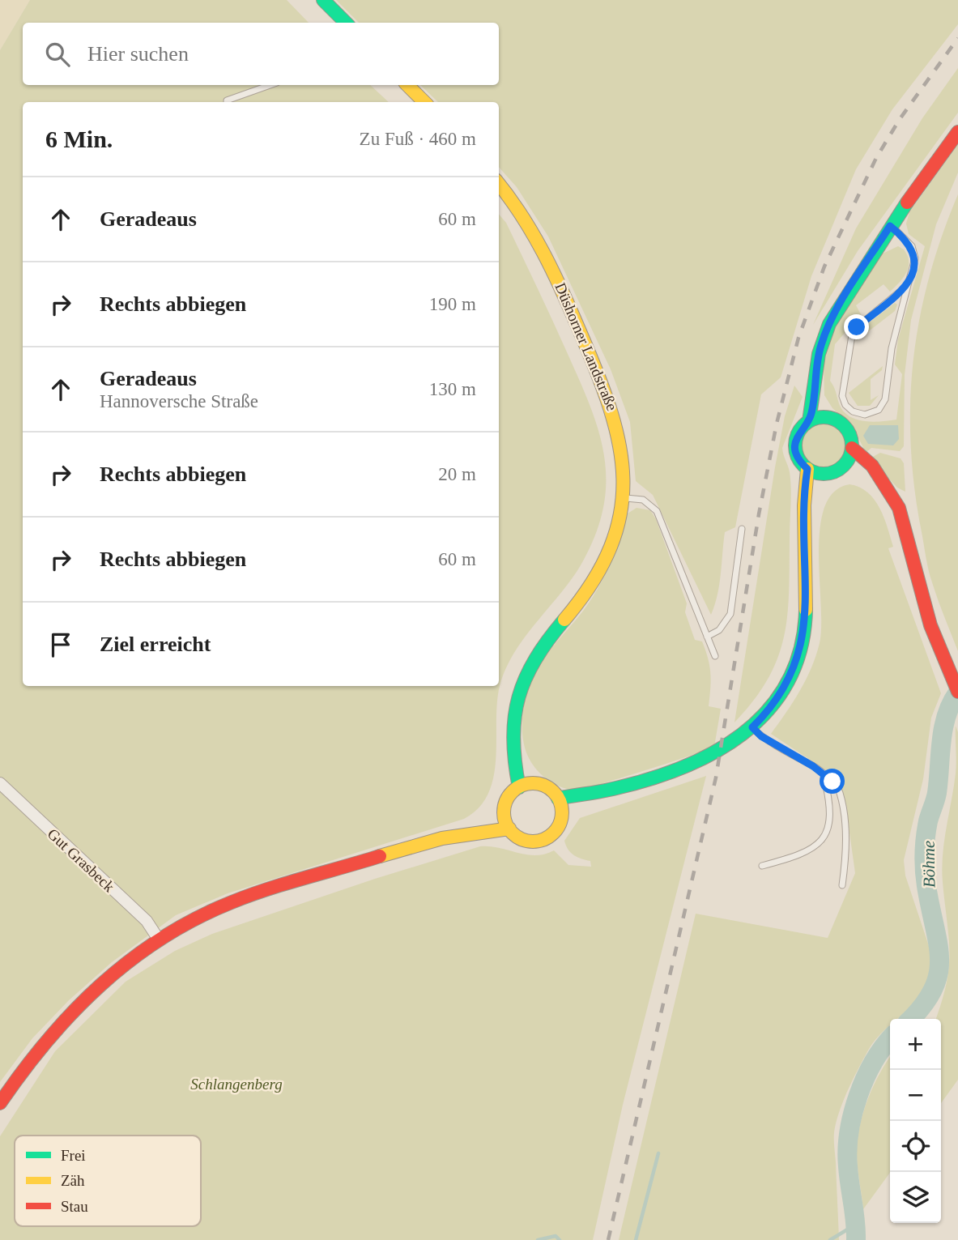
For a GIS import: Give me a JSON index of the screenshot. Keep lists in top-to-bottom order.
{
  "streets": {
    "main road": ["Düshorner Landstraße"],
    "street": ["Gut Grasbeck"]
  },
  "water": ["Böhme"],
  "parks": ["Schlangenberg"],
  "legend": ["Frei", "Zäh", "Stau"],
  "page": {
    "search": "Hier suchen",
    "heading": ["6 Min.", "Zu Fuß · 460 m"],
    "list": [
      ["Geradeaus", "60 m"],
      ["Rechts abbiegen", "190 m"],
      ["Geradeaus", "Hannoversche Straße", "130 m"],
      ["Rechts abbiegen", "20 m"],
      ["Rechts abbiegen", "60 m"],
      "Ziel erreicht"
    ],
    "map_buttons": ["+", "−"]
  }
}
